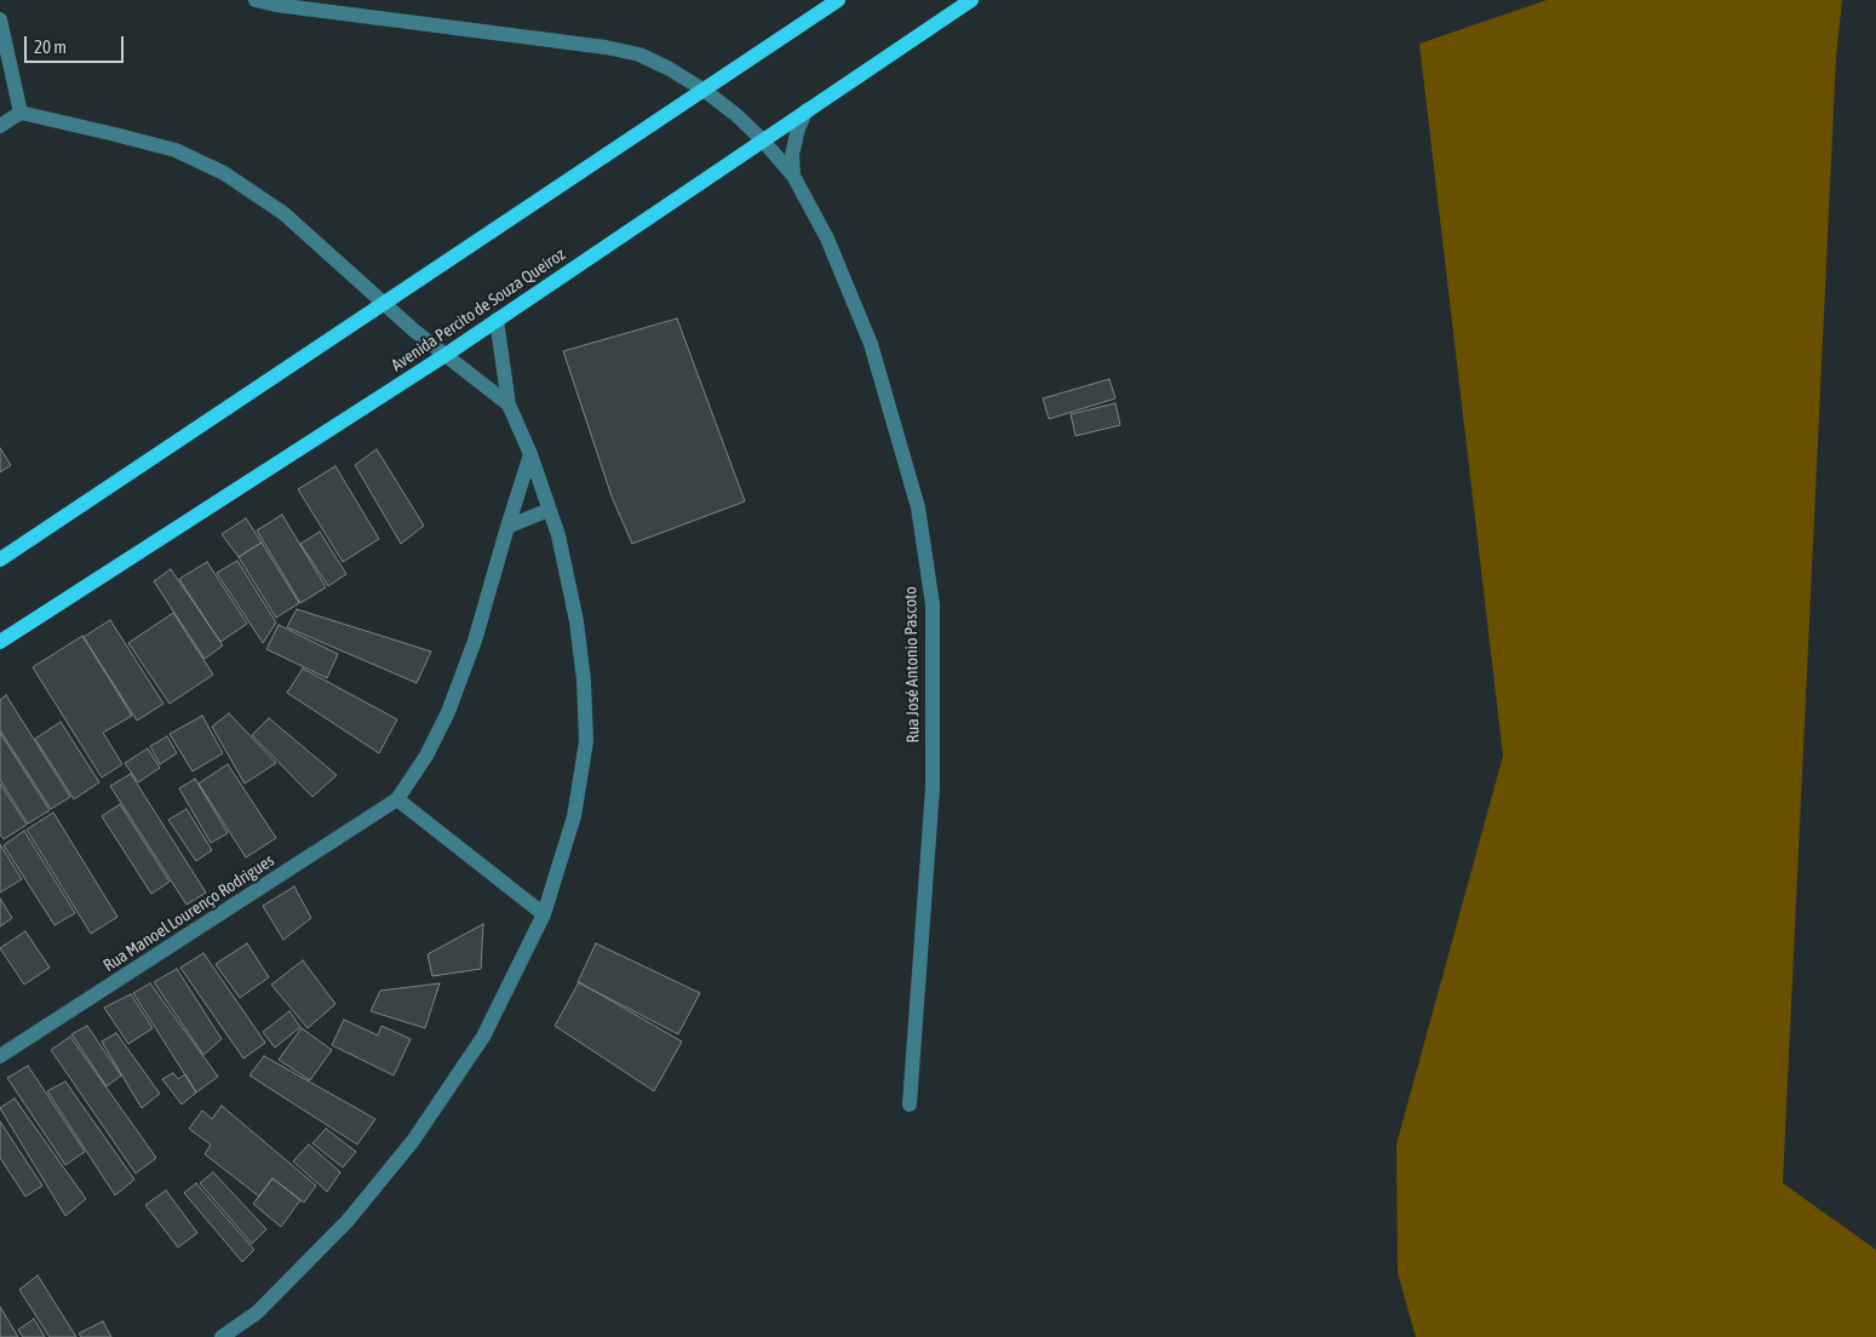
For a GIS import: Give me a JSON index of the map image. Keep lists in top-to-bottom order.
{
  "streets": {
    "main road": ["Avenida Percito de Souza Queiroz"],
    "street": ["Rua José Antonio Pascoto", "Rua Manoel Lourenço Rodrigues"]
  },
  "crossings": [
    ["Avenida Percito de Souza Queiroz", "Rua José Antonio Pascoto"]
  ],
  "scale_bar": "20 m"
}
